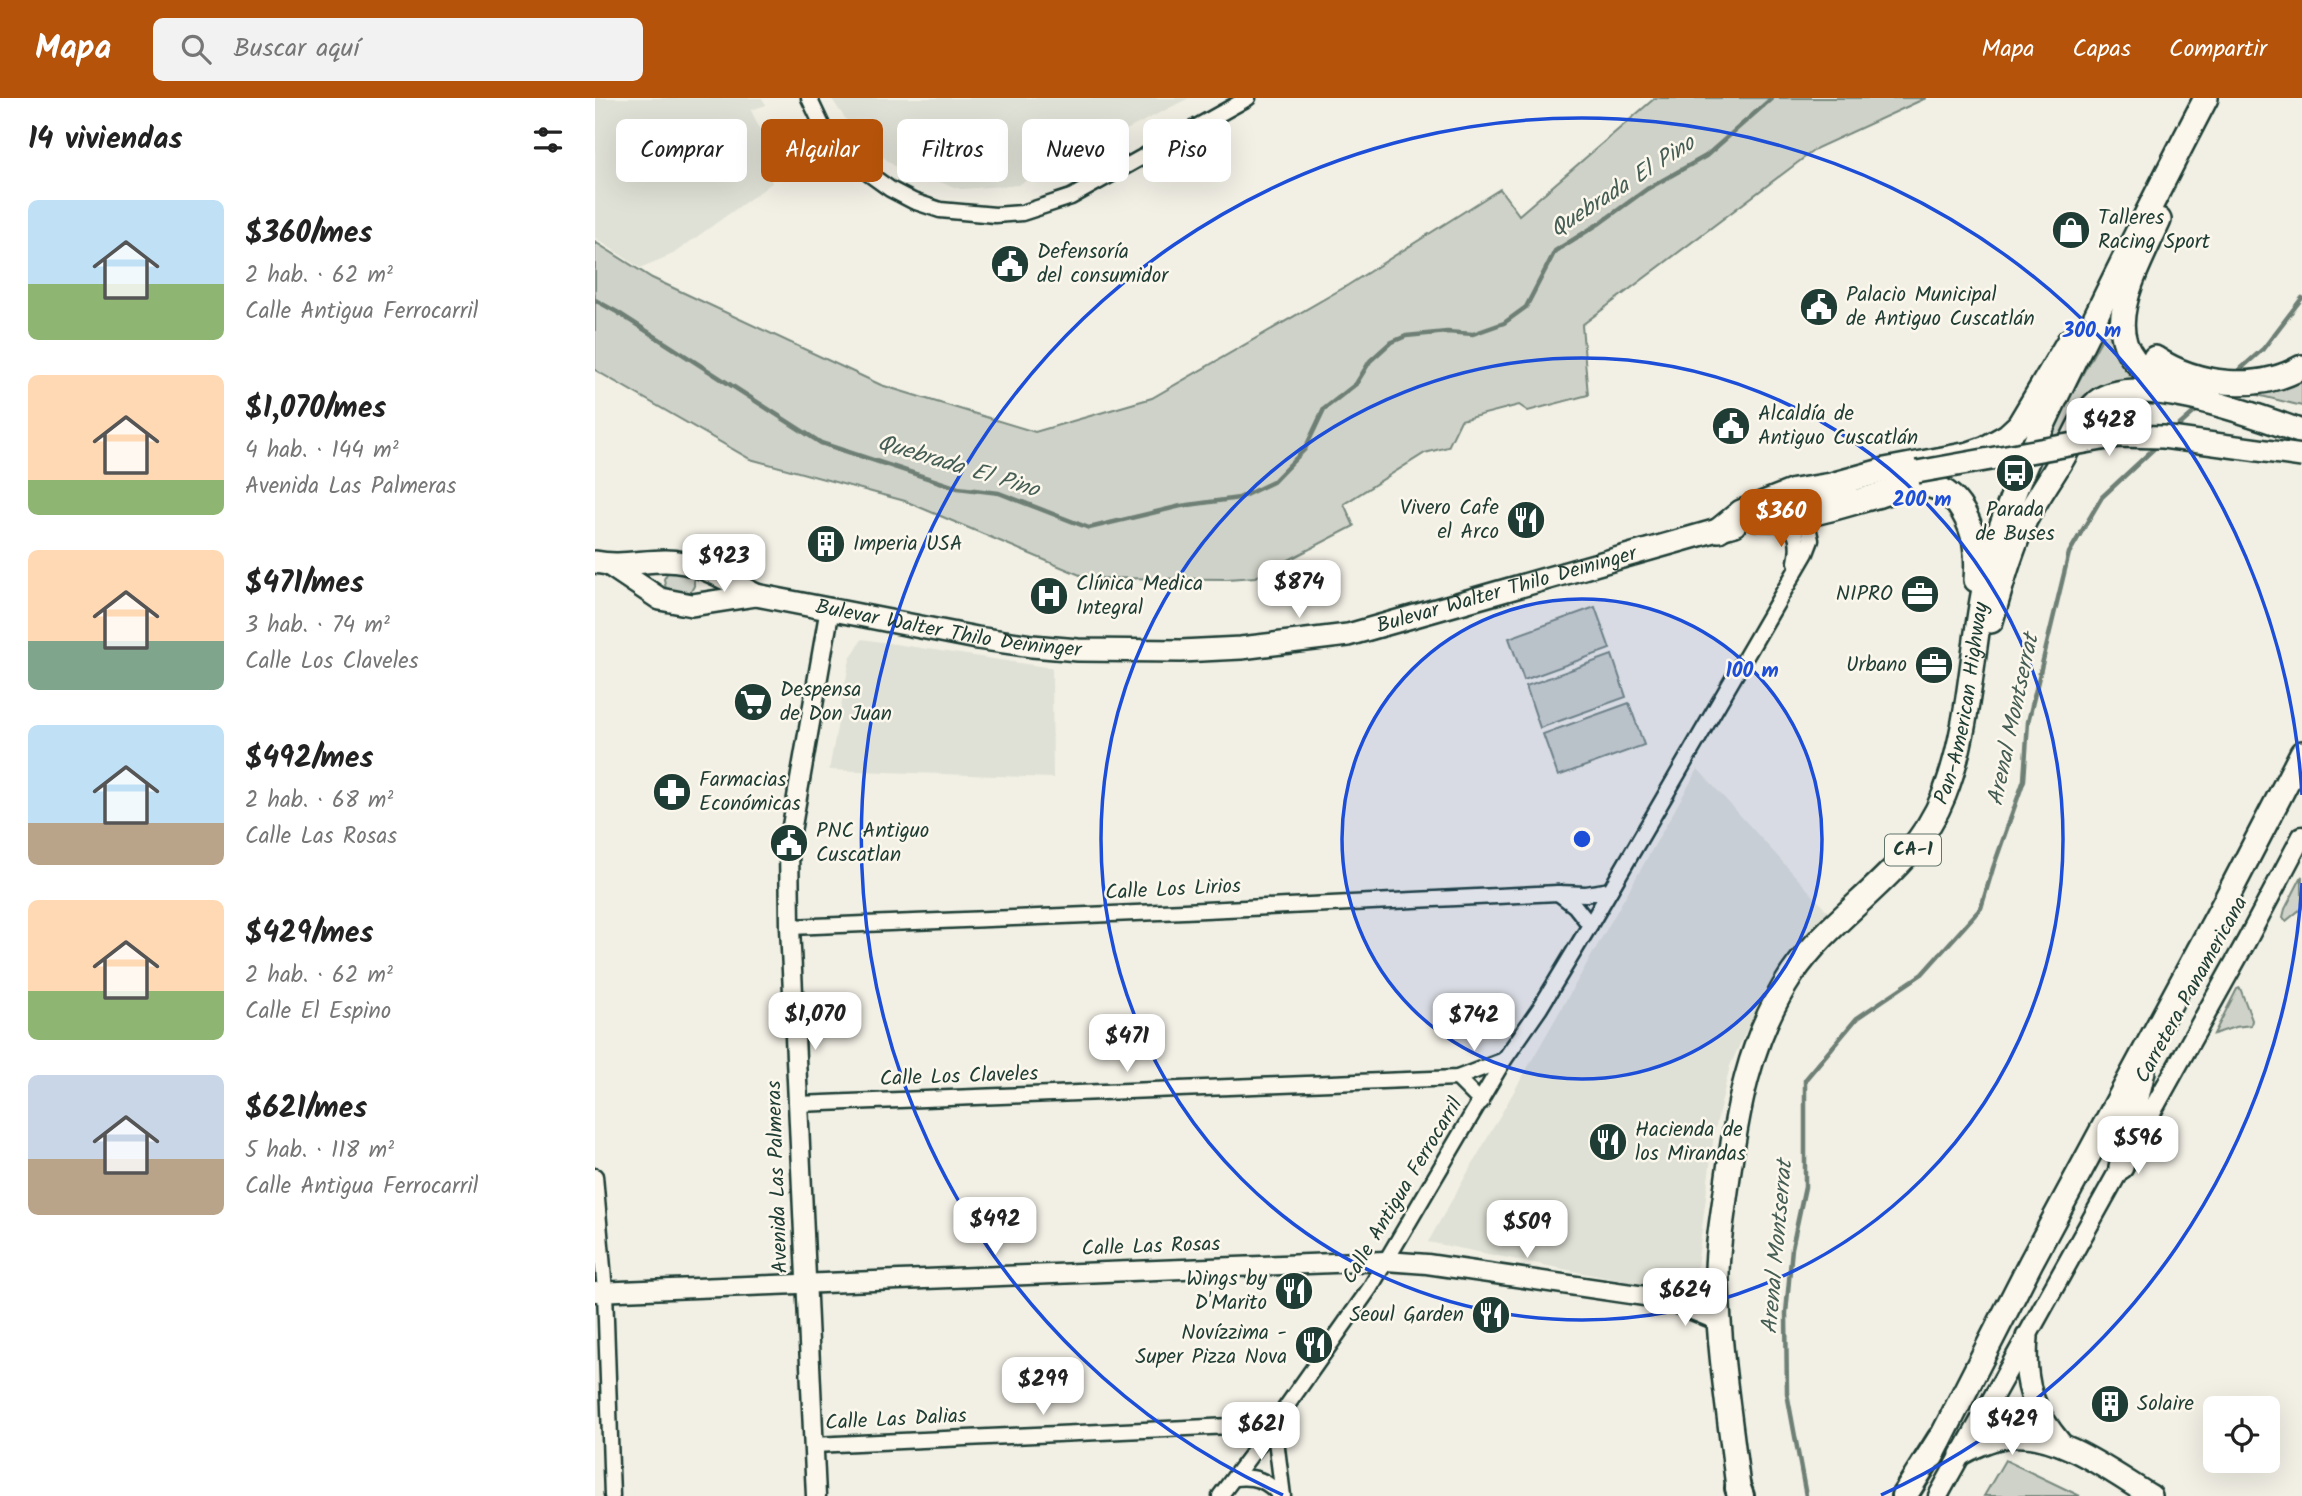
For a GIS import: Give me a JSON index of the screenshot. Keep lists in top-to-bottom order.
{
  "streets": {
    "main road": ["Bulevar Walter Thilo Deininger", "Pan-American Highway", "CA-1"],
    "street": [
      "Calle Los Lirios",
      "Carretera Panamericana",
      "Calle Los Claveles",
      "Avenida Las Palmeras",
      "Calle Antigua Ferrocarril",
      "Calle Las Rosas",
      "Calle Las Dalias"
    ]
  },
  "crossings": [
    ["Bulevar Walter Thilo Deininger", "Avenida Las Palmeras"],
    ["Bulevar Walter Thilo Deininger", "Calle Antigua Ferrocarril"],
    ["Pan-American Highway", "Calle Las Rosas"],
    ["Calle Los Lirios", "Avenida Las Palmeras"],
    ["Calle Los Lirios", "Calle Antigua Ferrocarril"],
    ["Calle Los Claveles", "Avenida Las Palmeras"],
    ["Calle Los Claveles", "Calle Antigua Ferrocarril"],
    ["Avenida Las Palmeras", "Calle Las Rosas"],
    ["Avenida Las Palmeras", "Calle Las Dalias"],
    ["Calle Antigua Ferrocarril", "Calle Las Rosas"],
    ["Calle Antigua Ferrocarril", "Calle Las Dalias"]
  ],
  "water": ["Quebrada El Pino", "Arenal Montserrat"],
  "places": {
    "shop": ["Talleres Racing Sport"],
    "public building": [
      "Defensoría del consumidor",
      "Palacio Municipal de Antiguo Cuscatlán",
      "Alcaldía de Antiguo Cuscatlán",
      "PNC Antiguo Cuscatlan"
    ],
    "bus stop": ["Parada de Buses"],
    "restaurant": [
      "Vivero Cafe el Arco",
      "Hacienda de los Mirandas",
      "Wings by D'Marito",
      "Seoul Garden",
      "Novízzima - Super Pizza Nova"
    ],
    "building": ["Imperia USA", "Solaire"],
    "office": ["NIPRO", "Urbano"],
    "hospital": ["Clínica Medica Integral"],
    "supermarket": ["Despensa de Don Juan"],
    "pharmacy": ["Farmacias Económicas"]
  },
  "page": {
    "header": "Mapa",
    "search": "Buscar aquí",
    "nav": ["Mapa", "Capas", "Compartir"],
    "heading": "14 viviendas",
    "chip": [
      "Comprar",
      "Alquilar",
      "Filtros",
      "Nuevo",
      "Piso"
    ],
    "list": [
      {
        "name": "$360/mes",
        "note": "2 hab. · 62 m² · Calle Antigua Ferrocarril"
      },
      {
        "name": "$1,070/mes",
        "note": "4 hab. · 144 m² · Avenida Las Palmeras"
      },
      {
        "name": "$471/mes",
        "note": "3 hab. · 74 m² · Calle Los Claveles"
      },
      {
        "name": "$492/mes",
        "note": "2 hab. · 68 m² · Calle Las Rosas"
      },
      {
        "name": "$429/mes",
        "note": "2 hab. · 62 m² · Calle El Espino"
      },
      {
        "name": "$621/mes",
        "note": "5 hab. · 118 m² · Calle Antigua Ferrocarril"
      }
    ],
    "price": [
      "$428",
      "$360",
      "$923",
      "$874",
      "$1,070",
      "$742",
      "$471",
      "$596",
      "$492",
      "$509",
      "$624",
      "$299",
      "$429",
      "$621"
    ]
  },
  "rings": ["300 m", "200 m", "100 m"]
}
